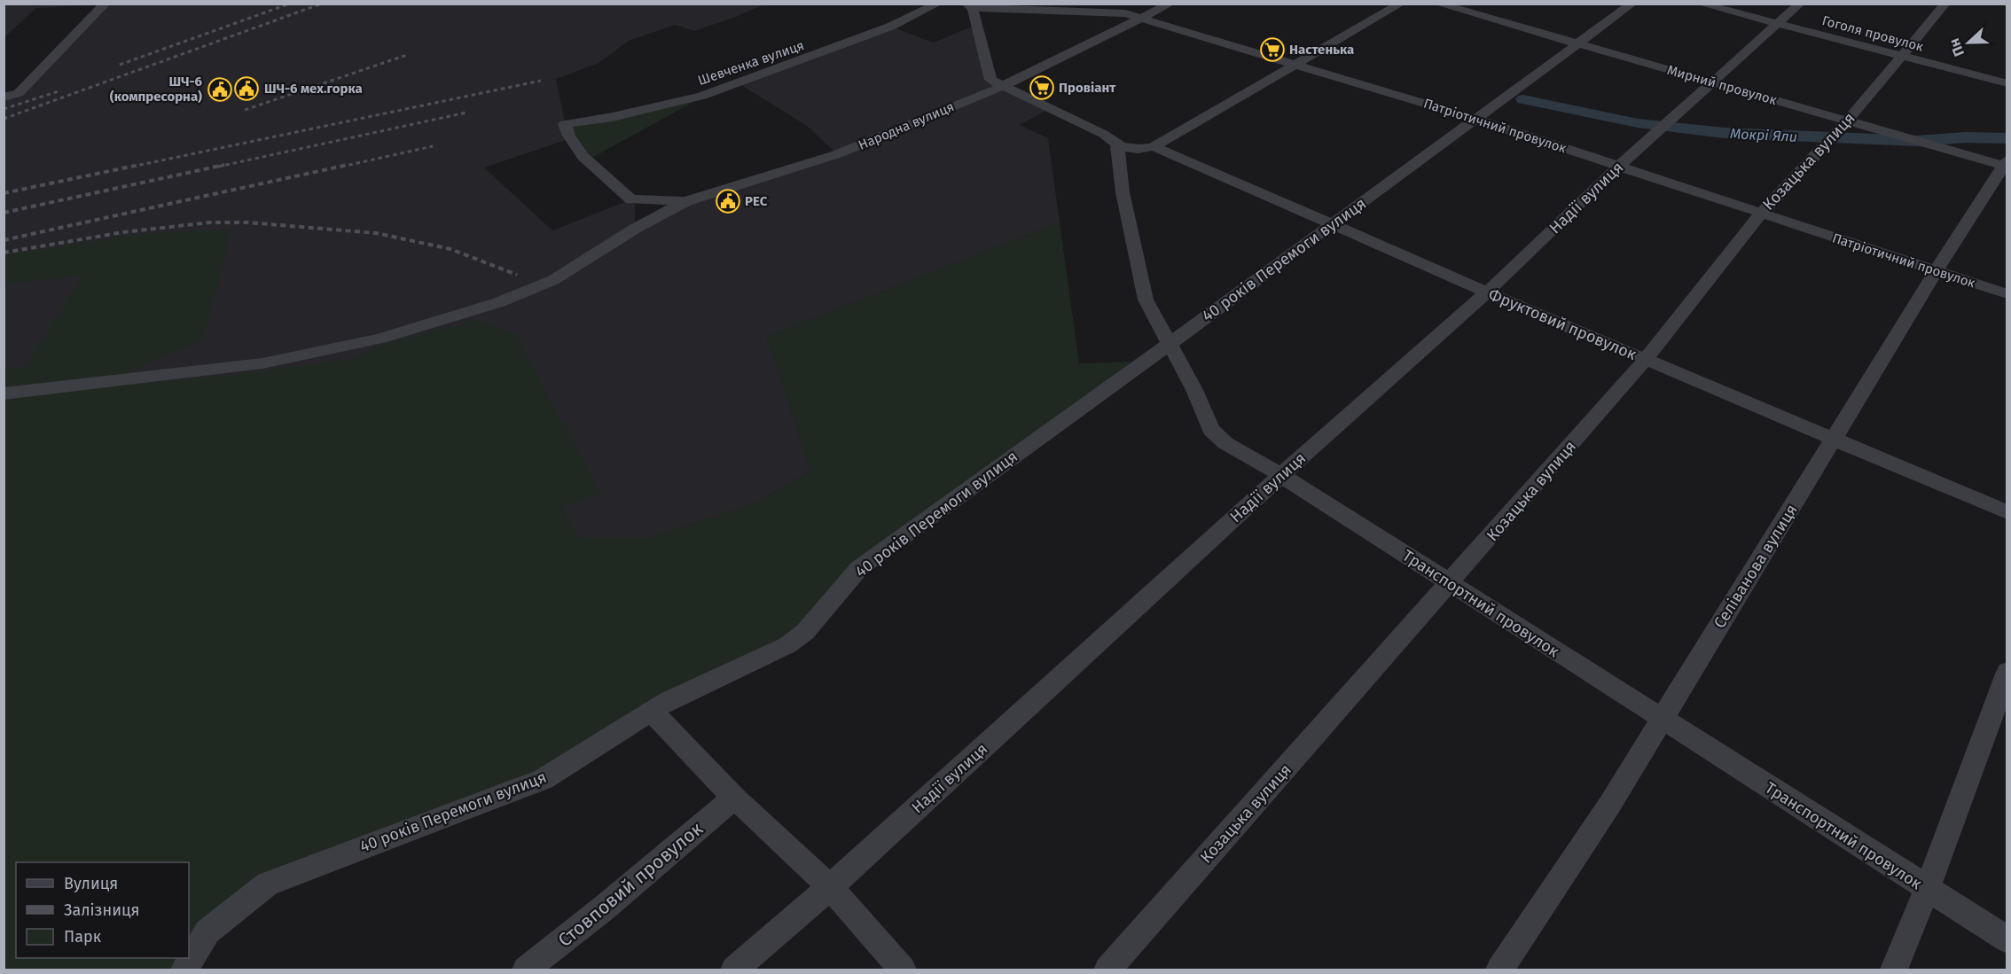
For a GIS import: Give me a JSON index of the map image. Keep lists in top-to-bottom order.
{
  "streets": {
    "street": [
      "Гоголя провулок",
      "Шевченка вулиця",
      "Мирний провулок",
      "Народна вулиця",
      "Патріотичний провулок",
      "Козацька вулиця",
      "Надії вулиця",
      "40 років Перемоги вулиця",
      "Фруктовий провулок",
      "Селіванова вулиця",
      "Транспортний провулок",
      "Стовповий провулок"
    ]
  },
  "crossings": [
    ["Гоголя провулок", "Козацька вулиця"],
    ["Гоголя провулок", "Надії вулиця"],
    ["Мирний провулок", "Козацька вулиця"],
    ["Мирний провулок", "Надії вулиця"],
    ["Мирний провулок", "40 років Перемоги вулиця"],
    ["Мирний провулок", "Селіванова вулиця"],
    ["Народна вулиця", "Патріотичний провулок"],
    ["Патріотичний провулок", "Козацька вулиця"],
    ["Патріотичний провулок", "Надії вулиця"],
    ["Патріотичний провулок", "40 років Перемоги вулиця"],
    ["Патріотичний провулок", "Селіванова вулиця"],
    ["Козацька вулиця", "Фруктовий провулок"],
    ["Козацька вулиця", "Транспортний провулок"],
    ["Надії вулиця", "Фруктовий провулок"],
    ["Надії вулиця", "Транспортний провулок"],
    ["40 років Перемоги вулиця", "Фруктовий провулок"],
    ["40 років Перемоги вулиця", "Транспортний провулок"],
    ["Фруктовий провулок", "Селіванова вулиця"],
    ["Фруктовий провулок", "Транспортний провулок"],
    ["Селіванова вулиця", "Транспортний провулок"]
  ],
  "water": ["Мокрі Яли"],
  "places": {
    "supermarket": ["Настенька", "Провіант"],
    "public building": ["ШЧ-6 мех.горка", "ШЧ-6 (компресорна)", "РЕС"]
  },
  "legend": ["Вулиця", "Залізниця", "Парк"],
  "north": "left"
}
